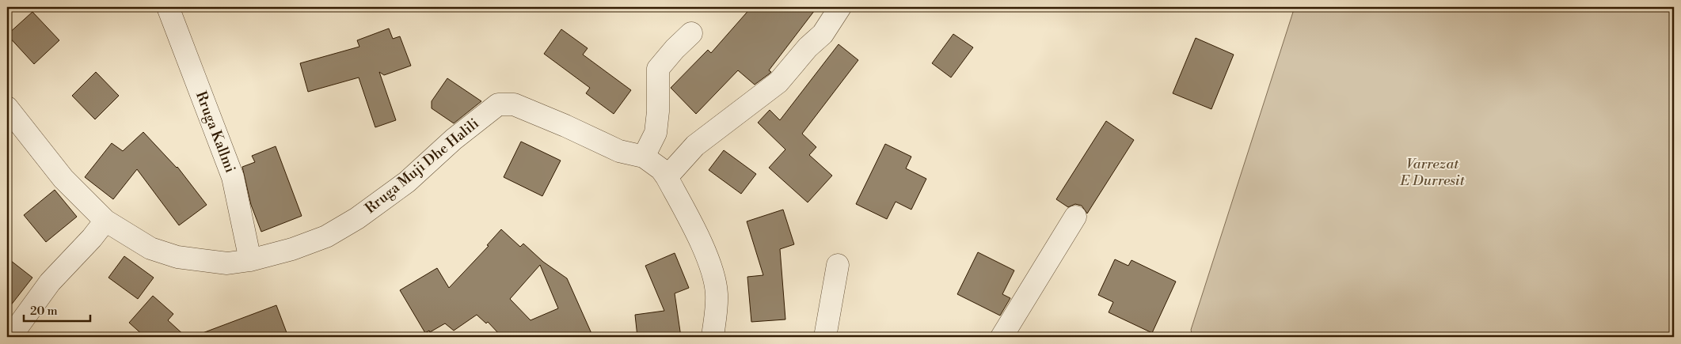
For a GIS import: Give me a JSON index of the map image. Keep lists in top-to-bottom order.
{
  "streets": {
    "street": ["Rruga Kallmi", "Rruga Muji Dhe Halili"]
  },
  "crossings": [
    ["Rruga Kallmi", "Rruga Muji Dhe Halili"]
  ],
  "parks": ["Varrezat E Durresit"],
  "scale_bar": "20 m"
}
